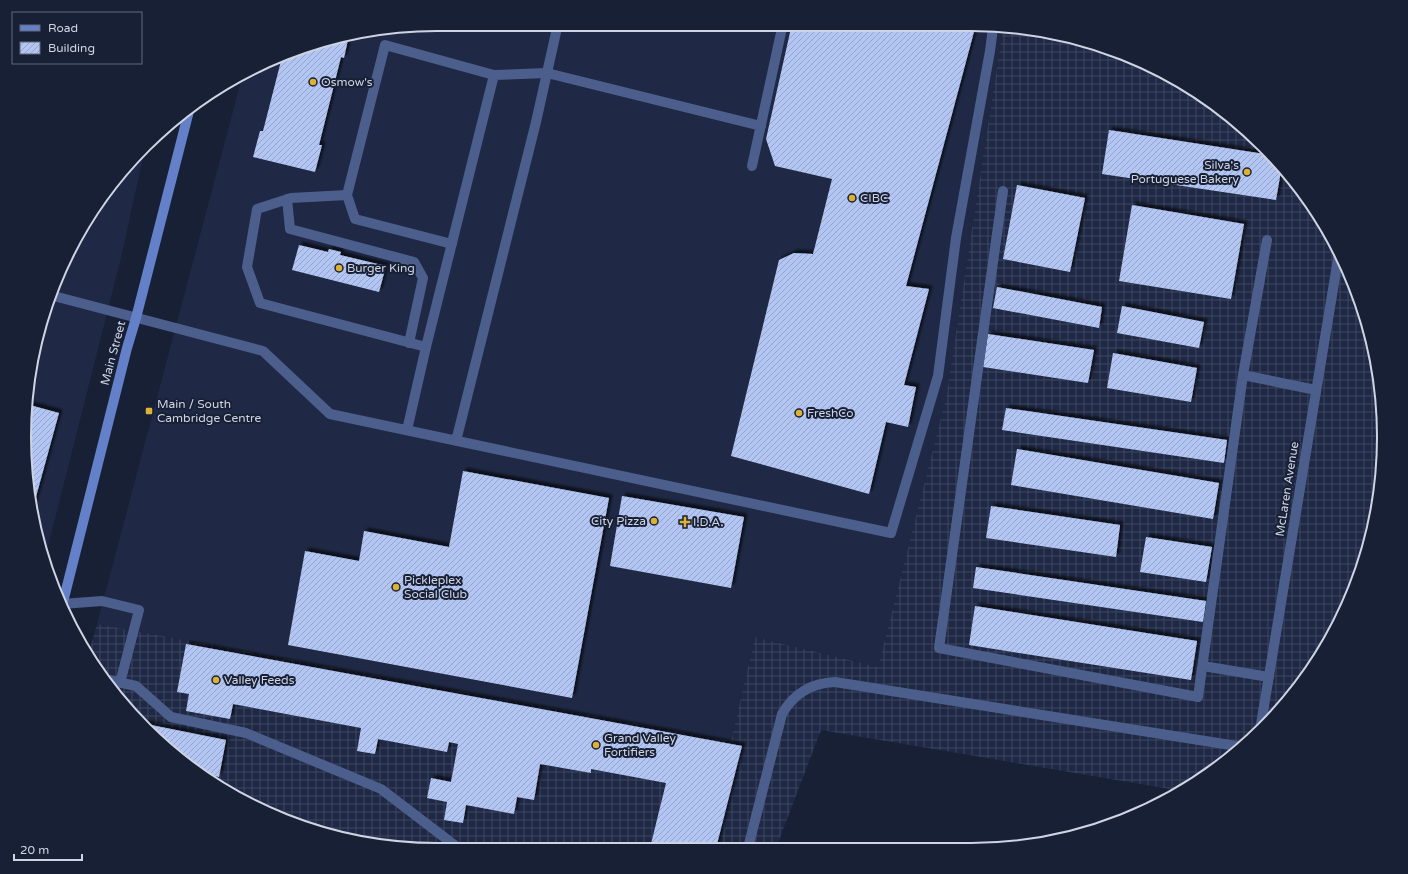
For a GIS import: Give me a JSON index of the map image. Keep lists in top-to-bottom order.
{
  "streets": {
    "main road": ["Main Street"],
    "street": ["McLaren Avenue"]
  },
  "places": {
    "other": [
      "Osmow's",
      "Silva's Portuguese Bakery",
      "CIBC",
      "Burger King",
      "FreshCo",
      "City Pizza",
      "Pickleplex Social Club",
      "Valley Feeds",
      "Grand Valley Fortifiers"
    ],
    "transit": ["Main / South Cambridge Centre"],
    "health": ["I.D.A."]
  },
  "legend": ["Road", "Building"],
  "scale_bar": "20 m"
}
